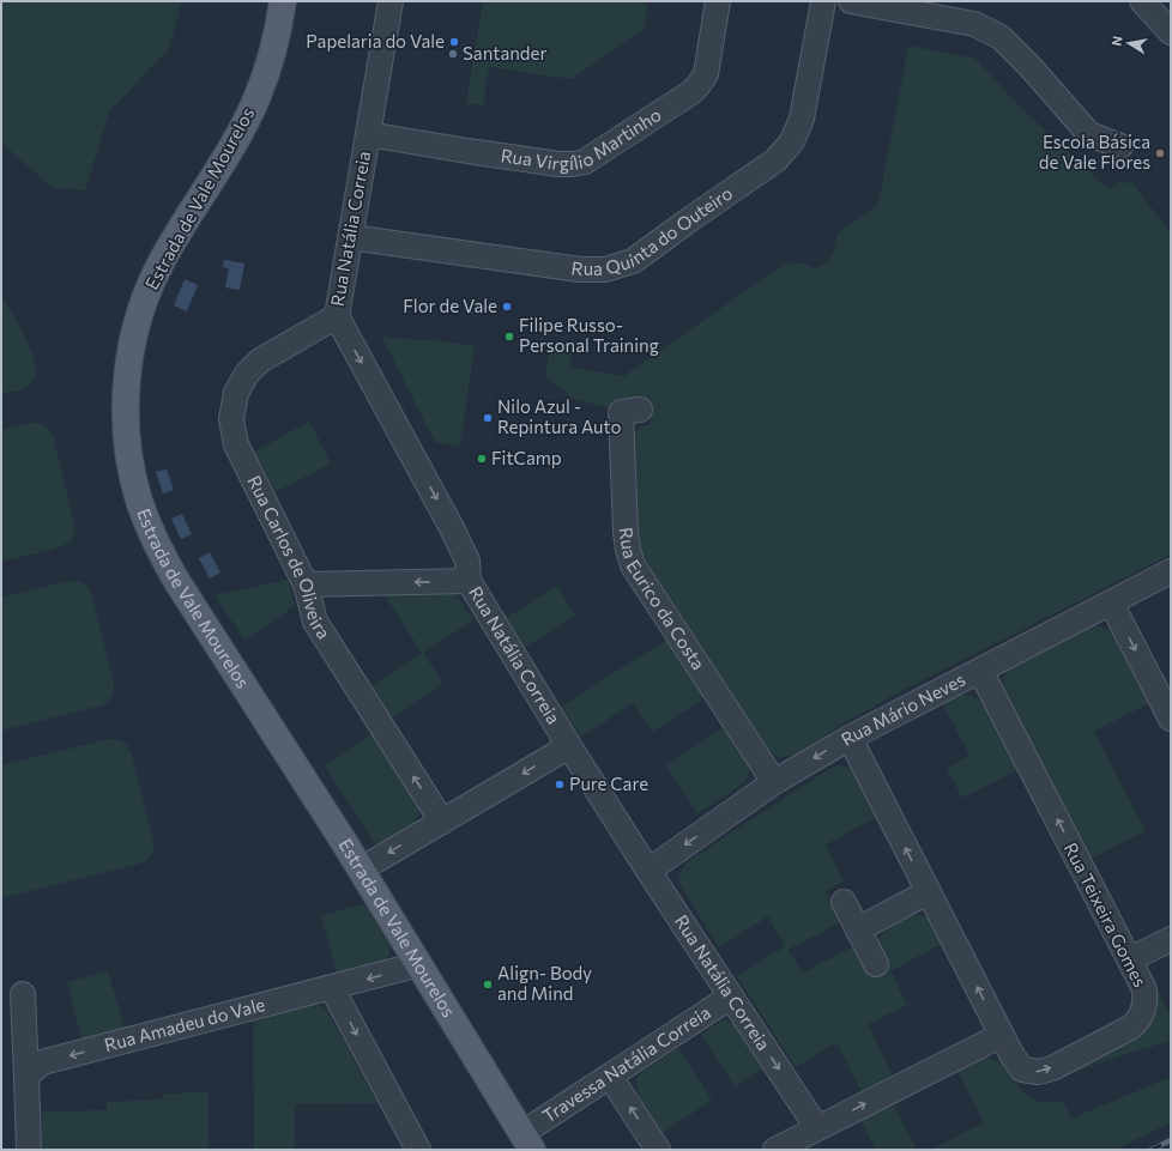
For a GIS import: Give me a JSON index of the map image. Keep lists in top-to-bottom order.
{
  "streets": {
    "main road": ["Estrada de Vale Mourelos"],
    "street": [
      "Rua Virgílio Martinho",
      "Rua Quinta do Outeiro",
      "Rua Natália Correia",
      "Rua Carlos de Oliveira",
      "Rua Eurico da Costa",
      "Rua Mário Neves",
      "Rua Teixeira Gomes",
      "Rua Amadeu do Vale",
      "Travessa Natália Correia"
    ]
  },
  "crossings": [
    ["Rua Virgílio Martinho", "Rua Natália Correia"],
    ["Estrada de Vale Mourelos", "Rua Amadeu do Vale"],
    ["Estrada de Vale Mourelos", "Travessa Natália Correia"],
    ["Rua Quinta do Outeiro", "Rua Natália Correia"],
    ["Rua Natália Correia", "Rua Carlos de Oliveira"],
    ["Rua Natália Correia", "Rua Mário Neves"],
    ["Rua Natália Correia", "Travessa Natália Correia"],
    ["Rua Eurico da Costa", "Rua Mário Neves"],
    ["Rua Mário Neves", "Rua Teixeira Gomes"]
  ],
  "one_way": ["Rua Carlos de Oliveira", "Rua Amadeu do Vale"],
  "places": [
    "Papelaria do Vale",
    "Santander",
    "Escola Básica de Vale Flores",
    "Flor de Vale",
    "Filipe Russo- Personal Training",
    "Nilo Azul - Repintura Auto",
    "FitCamp",
    "Pure Care",
    "Align- Body and Mind"
  ],
  "north": "left"
}
